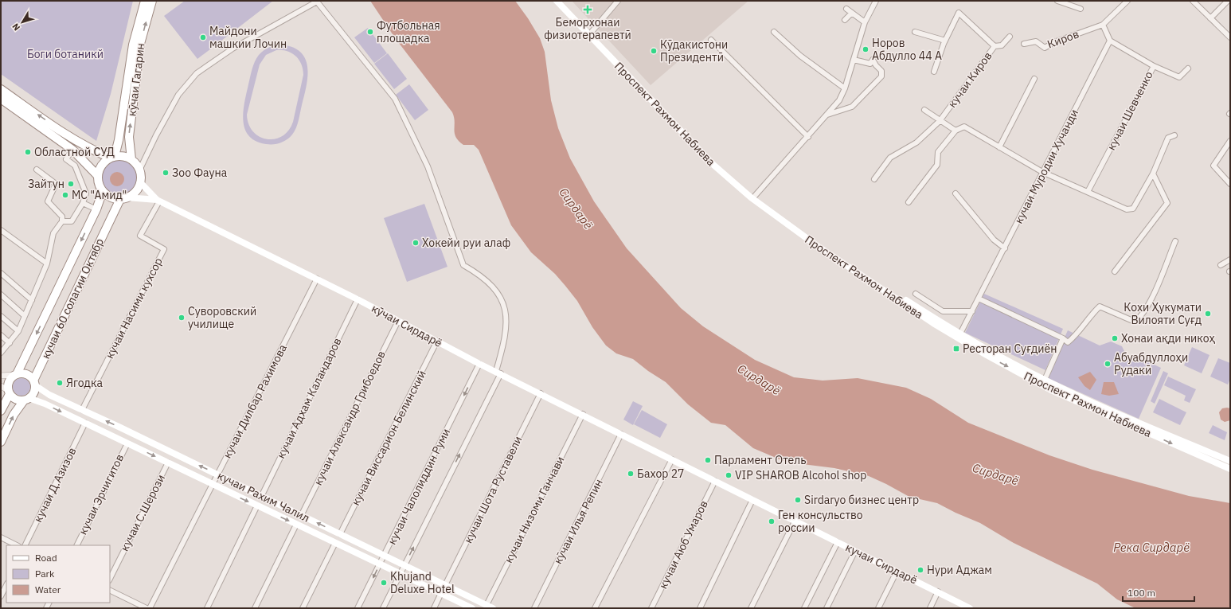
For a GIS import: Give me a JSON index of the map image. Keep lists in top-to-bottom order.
{
  "streets": {
    "highway": ["кӯчаи Гагарин", "кучаи 60 солагии Октябр"],
    "main road": [
      "Проспект Рахмон Набиева",
      "кӯчаи Сирдарё",
      "кучаи Рахим Чалил",
      "кучаи Сирдарё"
    ],
    "street": [
      "Киров",
      "кучаи Киров",
      "кучаи Шевченко",
      "кучаи Муродии Хучанди",
      "кучаи Насими кухсор",
      "кучаи Адхам Каландаров",
      "кучаи Дилбар Рахимова",
      "кучаи Александр Грибоедов",
      "кучаи Виссарион Белинский",
      "кучаи Д.Азизов",
      "кучаи Чалолиддин Руми",
      "кучаи Шота Руставели",
      "кучаи Эрчигитов",
      "кучаи Низоми Ганчави",
      "кучаи С.Шерози",
      "кӯчаи Илья Репин",
      "кучаи Аюб Умаров"
    ]
  },
  "crossings": [
    ["кӯчаи Гагарин", "кучаи 60 солагии Октябр"],
    ["кӯчаи Гагарин", "кучаи Чалолиддин Руми"],
    ["Проспект Рахмон Набиева", "кучаи Муродии Хучанди"],
    ["кучаи 60 солагии Октябр", "кучаи Чалолиддин Руми"],
    ["кучаи 60 солагии Октябр", "кучаи Рахим Чалил"],
    ["кучаи Насими кухсор", "кӯчаи Сирдарё"],
    ["кучаи Насими кухсор", "кучаи Рахим Чалил"],
    ["кӯчаи Сирдарё", "кучаи Адхам Каландаров"],
    ["кӯчаи Сирдарё", "кучаи Дилбар Рахимова"],
    ["кӯчаи Сирдарё", "кучаи Александр Грибоедов"],
    ["кӯчаи Сирдарё", "кучаи Виссарион Белинский"],
    ["кӯчаи Сирдарё", "кучаи Чалолиддин Руми"],
    ["кӯчаи Сирдарё", "кучаи Шота Руставели"],
    ["кӯчаи Сирдарё", "кучаи Низоми Ганчави"],
    ["кӯчаи Сирдарё", "кӯчаи Илья Репин"],
    ["кӯчаи Сирдарё", "кучаи Сирдарё"],
    ["кучаи Адхам Каландаров", "кучаи Рахим Чалил"],
    ["кучаи Дилбар Рахимова", "кучаи Рахим Чалил"],
    ["кучаи Александр Грибоедов", "кучаи Рахим Чалил"],
    ["кучаи Виссарион Белинский", "кучаи Рахим Чалил"],
    ["кучаи Д.Азизов", "кучаи Рахим Чалил"],
    ["кучаи Чалолиддин Руми", "кучаи Рахим Чалил"],
    ["кучаи Шота Руставели", "кучаи Рахим Чалил"],
    ["кучаи Эрчигитов", "кучаи Рахим Чалил"],
    ["кучаи Рахим Чалил", "кучаи Низоми Ганчави"],
    ["кучаи Рахим Чалил", "кучаи С.Шерози"],
    ["кучаи Аюб Умаров", "кучаи Сирдарё"]
  ],
  "water": ["Сирдарё", "Река Сирдарё"],
  "parks": ["Боги ботаникй"],
  "places": {
    "health": ["Беморхонаи физиотерапевтӣ"],
    "other": [
      "Футбольная площадка",
      "Майдони машкии Лочин",
      "Норов Абдулло 44 А",
      "Кӯдакистони Президентӣ",
      "Областной СУД",
      "Зоо Фауна",
      "Зайтун",
      "МС \"Амид\"",
      "Хокейи руи алаф",
      "Кохи Ҳукумати Вилояти Суғд",
      "Суворовский училище",
      "Хонаи ақди никоҳ",
      "Абуабдуллоҳи Рудакӣ",
      "Ягодка",
      "Парламент Отель",
      "Бахор 27",
      "VIP SHAROB Alcohol shop",
      "Sirdaryo бизнес центр",
      "Ген консульство россии",
      "Нури Аджам",
      "Khujand Deluxe Hotel"
    ],
    "transit": ["Ресторан Суғдиён"]
  },
  "legend": ["Road", "Park", "Water"],
  "scale_bar": "100 m",
  "north": "bottom left"
}
